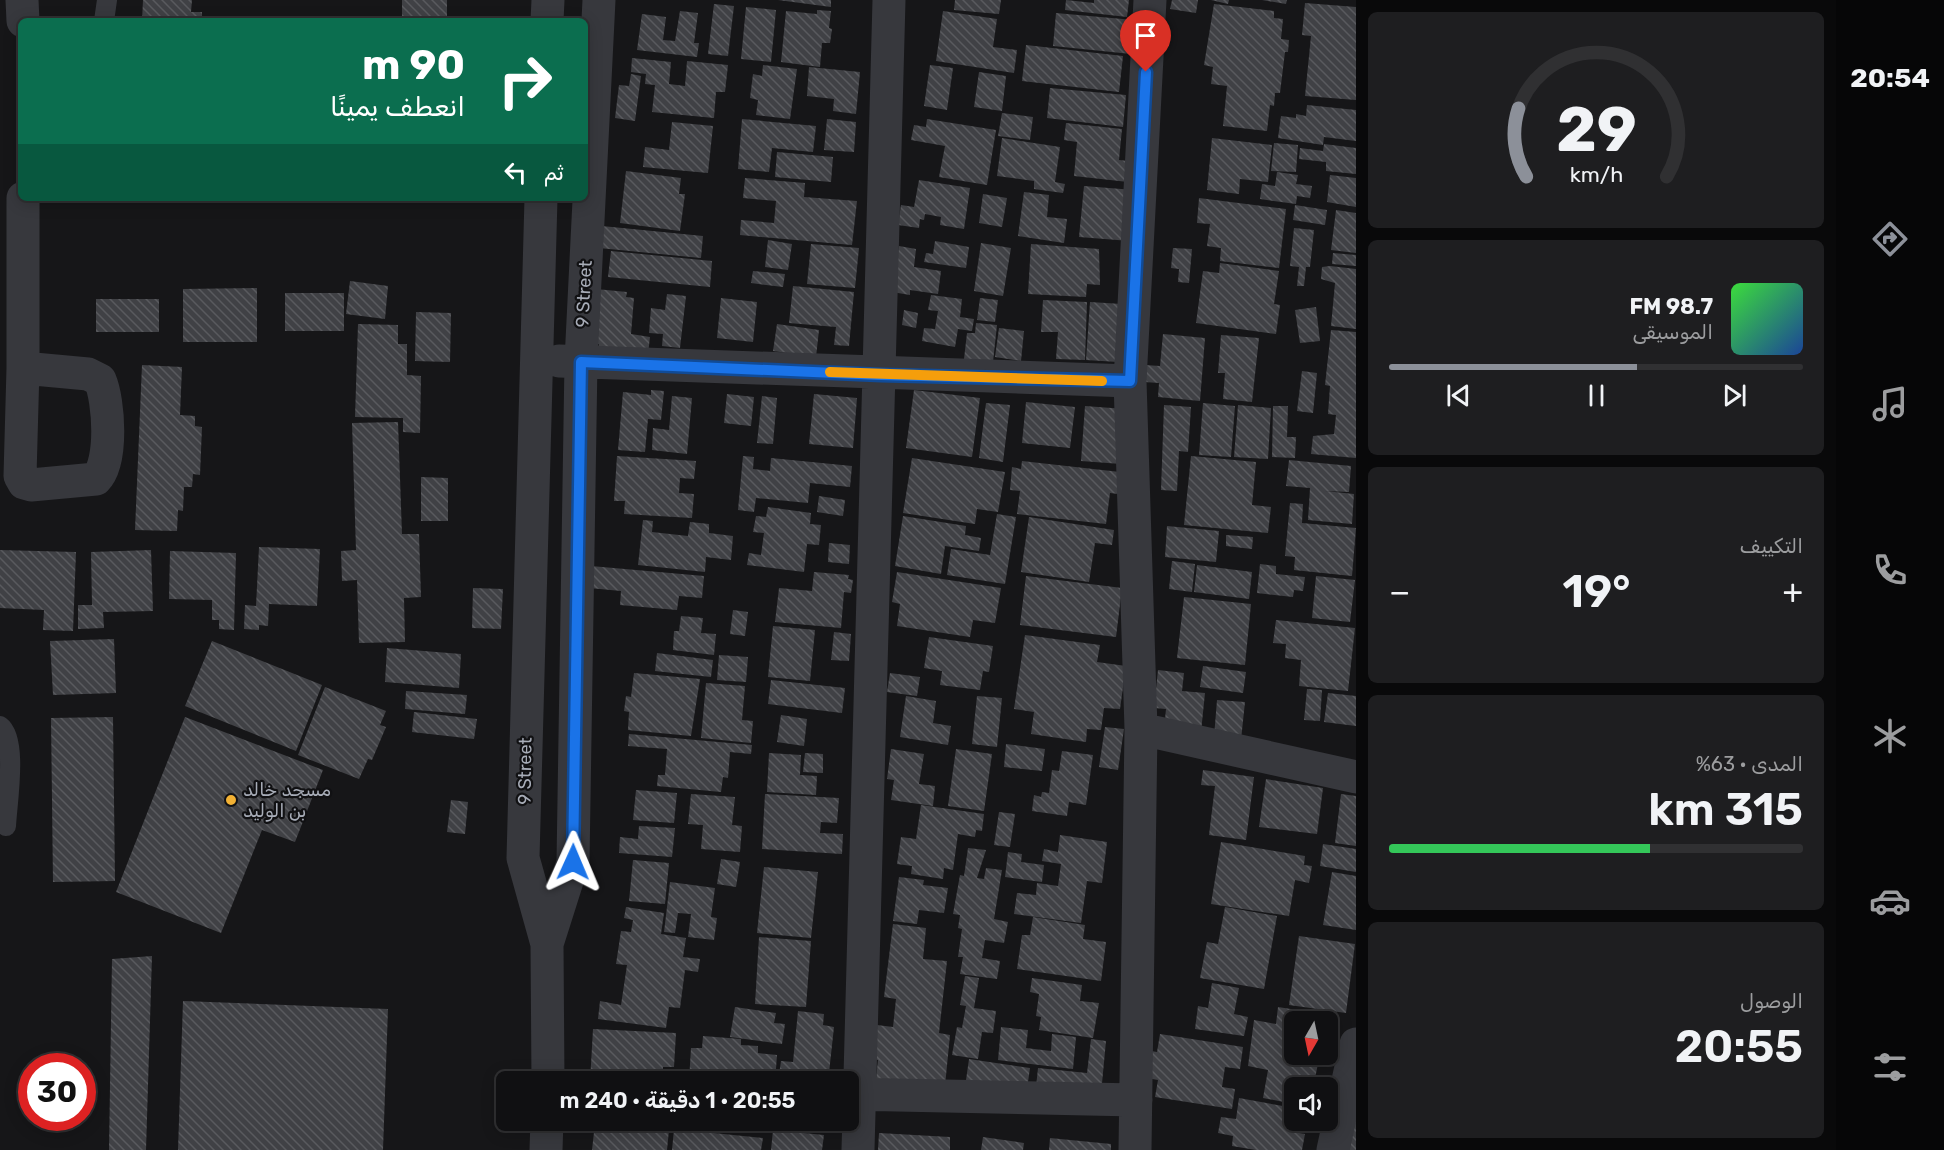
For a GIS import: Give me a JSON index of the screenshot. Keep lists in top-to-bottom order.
{
  "streets": {
    "street": ["9 Street"]
  },
  "places": ["مسجد خالد بن الوليد"],
  "north": "bottom",
  "page": {
    "tabs": "20:54",
    "turn": ["90 m", "انعطف يمينًا"],
    "then": "ثم",
    "song": ["98.7 FM", "الموسيقى"],
    "tile": [
      "التكييف",
      ["المدى · 63%", "315 km"],
      ["الوصول", "20:55"]
    ],
    "heat": ["−", "19°", "+"],
    "limit": "30",
    "trip": "20:55 · 1 دقيقة · 240 m",
    "gauge": ["29", "km/h"]
  }
}
